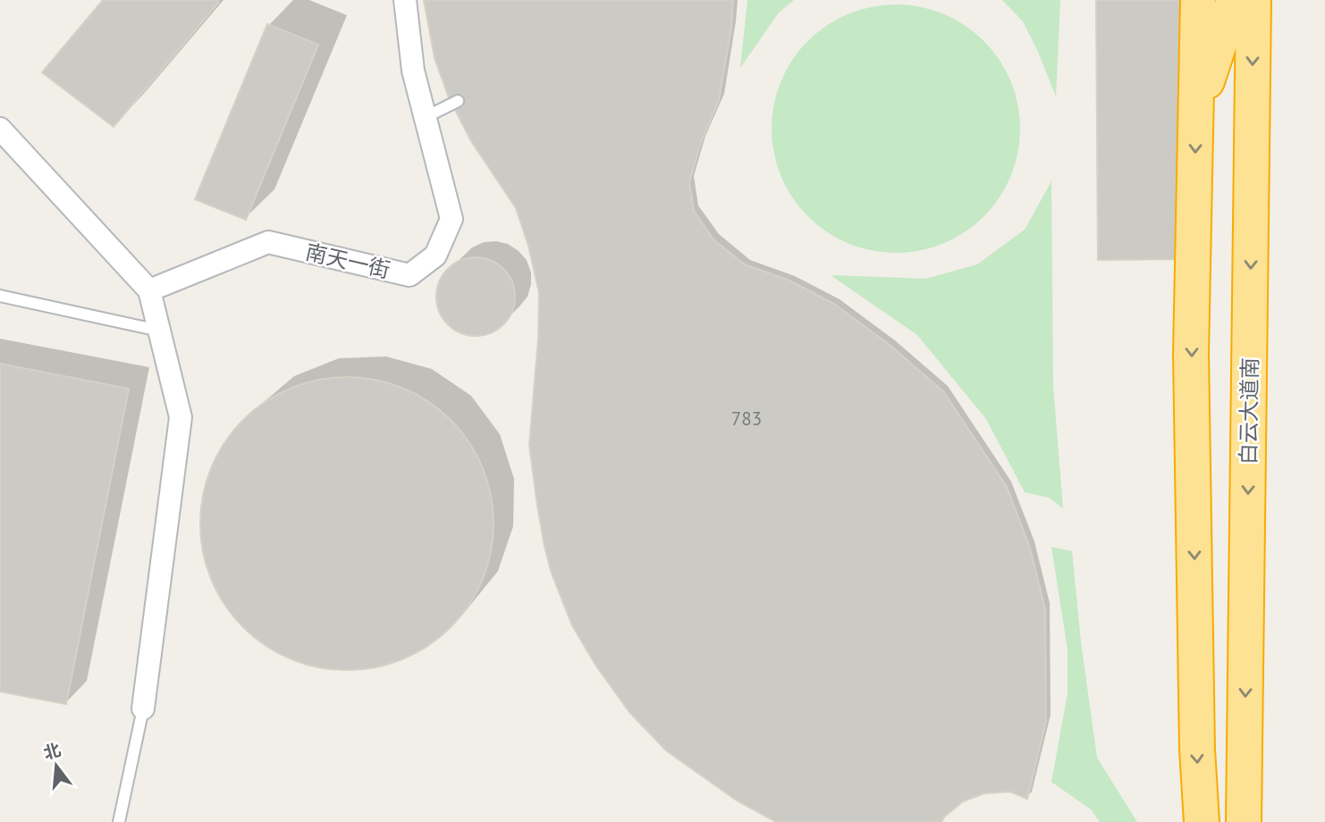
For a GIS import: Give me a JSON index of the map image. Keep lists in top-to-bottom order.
{
  "streets": {
    "highway": ["白云大道南"],
    "street": ["南天一街"]
  },
  "house_numbers": ["783"],
  "north": "top"
}
